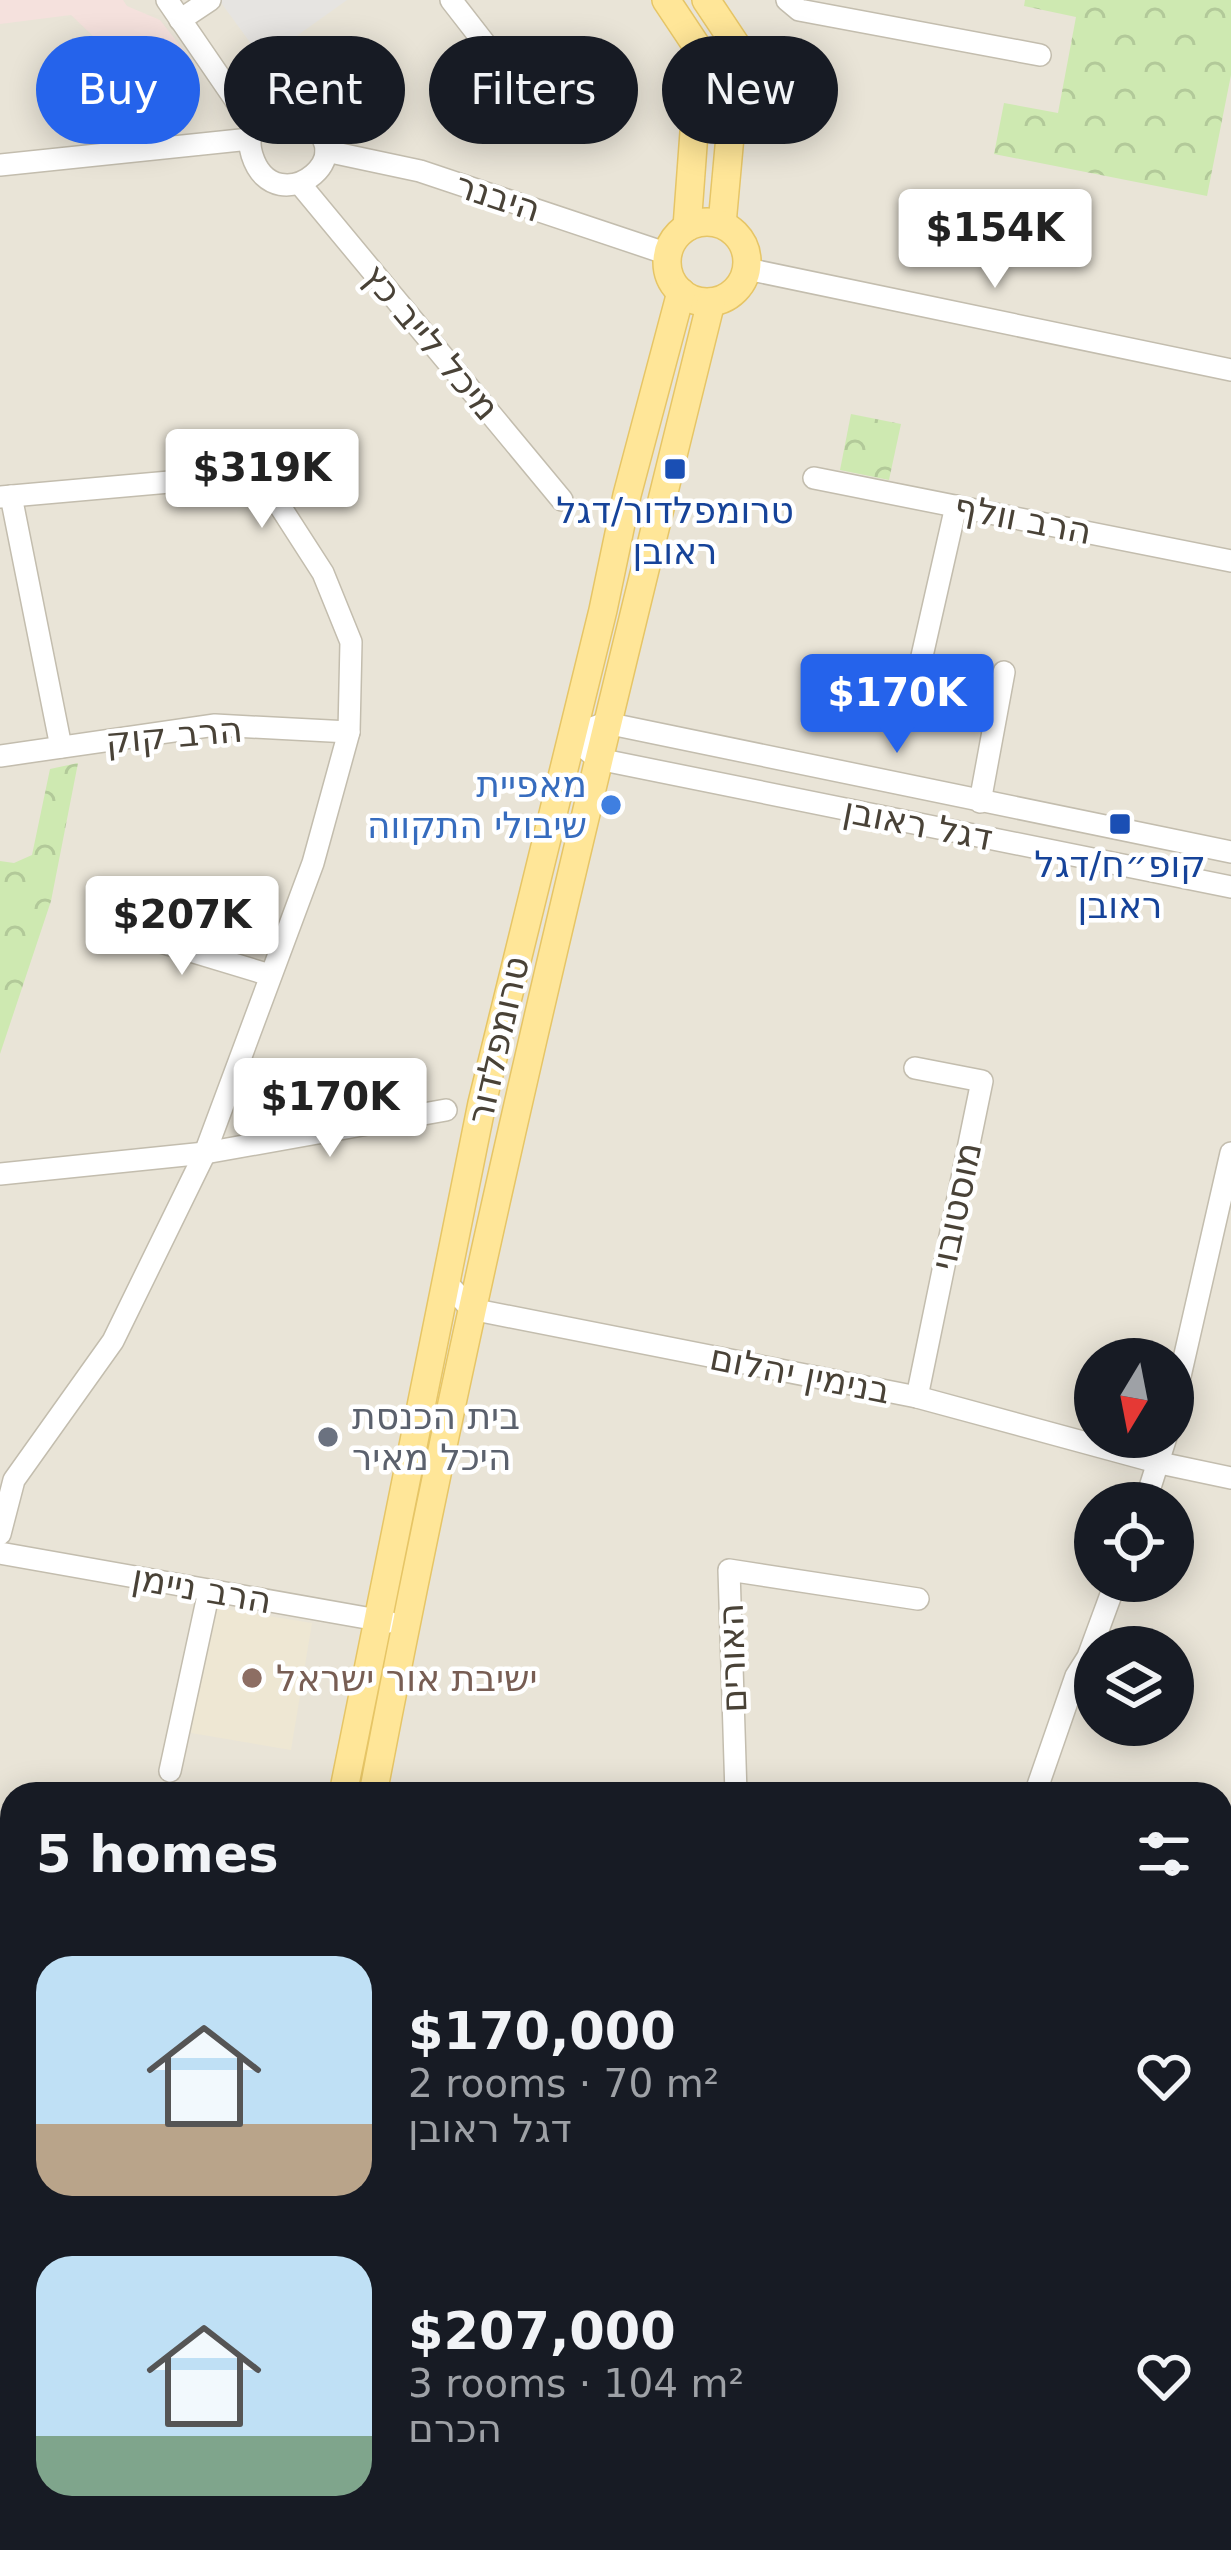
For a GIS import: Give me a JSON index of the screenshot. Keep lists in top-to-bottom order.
{
  "streets": {
    "main road": ["טרומפלדור"],
    "street": [
      "היבנר",
      "מיכל לייב כץ",
      "הרב וולף",
      "הרב קוק",
      "דגל ראובן",
      "מוסטובוי",
      "בנימין יהלום",
      "הרב ניימן",
      "האורים"
    ]
  },
  "crossings": [
    ["היבנר", "טרומפלדור"],
    ["דגל ראובן", "טרומפלדור"],
    ["טרומפלדור", "בנימין יהלום"],
    ["טרומפלדור", "הרב ניימן"],
    ["מוסטובוי", "בנימין יהלום"]
  ],
  "places": {
    "transit": ["טרומפלדור/דגל ראובן", "קופ״ח/דגל ראובן"],
    "other": ["מאפיית שיבולי התקווה", "בית הכנסת היכל מאיר", "ישיבת אור ישראל"]
  },
  "north": "bottom",
  "page": {
    "chip": [
      "Buy",
      "Rent",
      "Filters",
      "New"
    ],
    "price": [
      "$154K",
      "$319K",
      "$170K",
      "$207K",
      "$170K"
    ],
    "heading": "5 homes",
    "list": [
      {
        "name": "$170,000",
        "note": "2 rooms · 70 m² · דגל ראובן"
      },
      {
        "name": "$207,000",
        "note": "3 rooms · 104 m² · הכרם"
      }
    ]
  }
}
